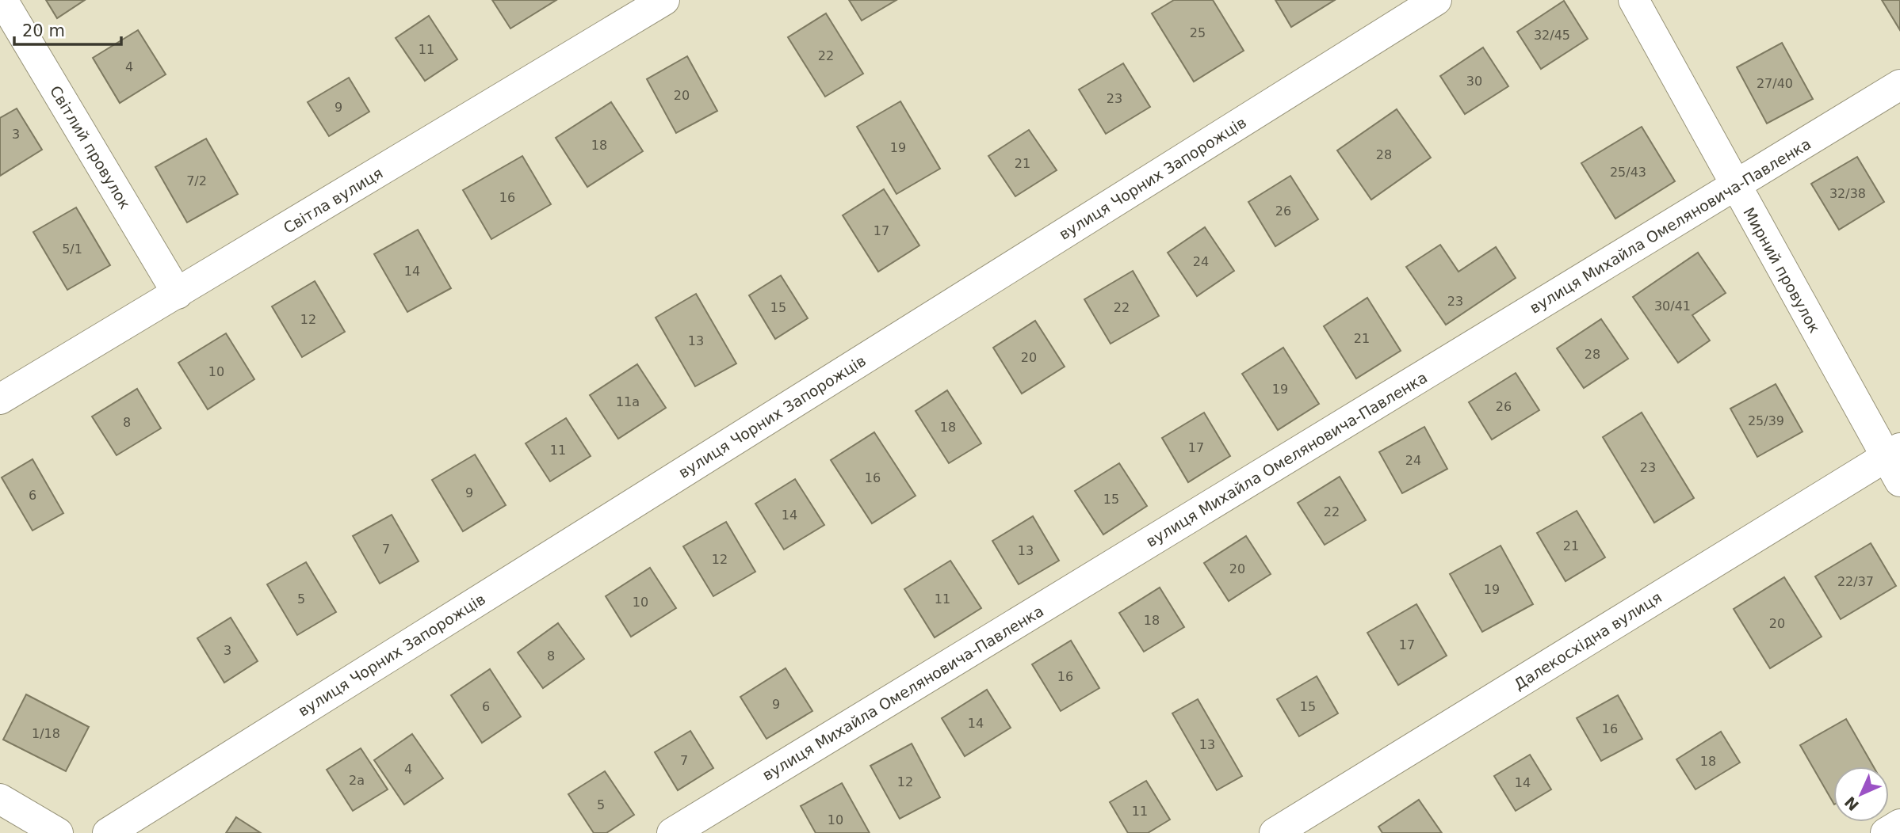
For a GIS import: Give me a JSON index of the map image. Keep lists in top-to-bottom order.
{
  "streets": {
    "street": [
      "Світлий провулок",
      "вулиця Чорних Запорожців",
      "Світла вулиця",
      "вулиця Михайла Омеляновича-Павленка",
      "Мирний провулок",
      "Далекосхідна вулиця"
    ]
  },
  "crossings": [
    ["Світлий провулок", "Світла вулиця"],
    ["вулиця Михайла Омеляновича-Павленка", "Мирний провулок"],
    ["Мирний провулок", "Далекосхідна вулиця"]
  ],
  "house_numbers": [
    "25",
    "32/45",
    "11",
    "22",
    "4",
    "30",
    "27/40",
    "20",
    "23",
    "9",
    "3",
    "18",
    "19",
    "28",
    "21",
    "25/43",
    "7/2",
    "32/38",
    "16",
    "26",
    "17",
    "5/1",
    "24",
    "14",
    "23",
    "30/41",
    "15",
    "22",
    "12",
    "21",
    "13",
    "28",
    "20",
    "10",
    "19",
    "11а",
    "26",
    "25/39",
    "8",
    "18",
    "17",
    "11",
    "24",
    "23",
    "16",
    "9",
    "6",
    "15",
    "22",
    "14",
    "21",
    "7",
    "13",
    "12",
    "20",
    "22/37",
    "19",
    "5",
    "11",
    "10",
    "18",
    "20",
    "17",
    "3",
    "8",
    "16",
    "9",
    "6",
    "15",
    "14",
    "16",
    "1/18",
    "13",
    "7",
    "18",
    "4",
    "2а",
    "12",
    "14",
    "5",
    "11",
    "10"
  ],
  "scale_bar": "20 m",
  "north": "bottom left"
}
